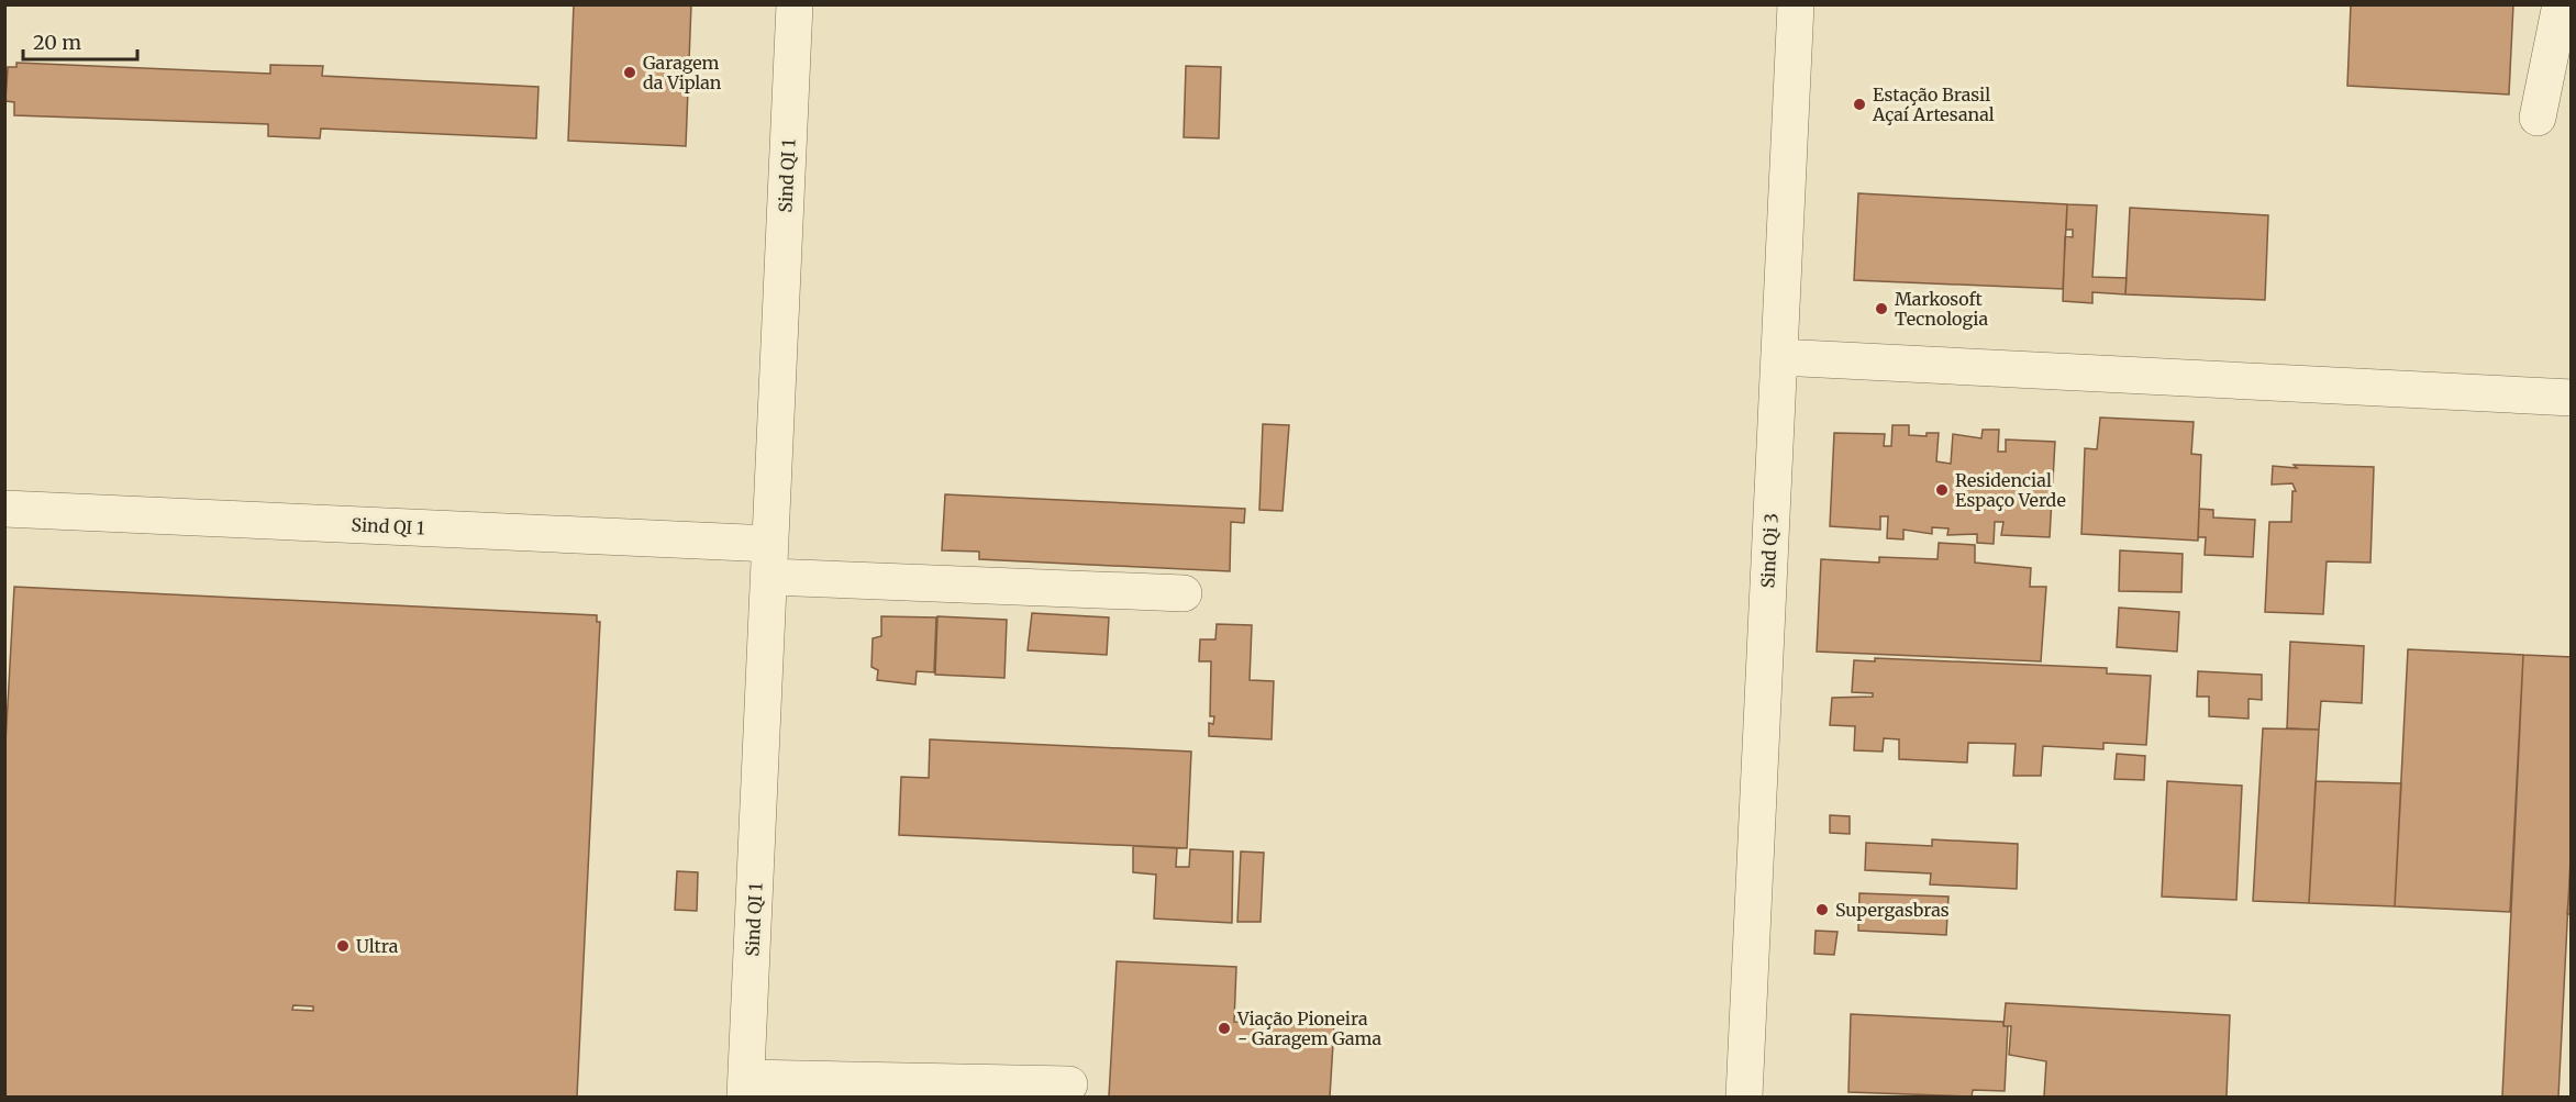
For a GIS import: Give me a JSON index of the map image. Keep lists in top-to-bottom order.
{
  "streets": {
    "street": ["Sind QI 1", "Sind Qi 3"]
  },
  "places": [
    "Garagem da Viplan",
    "Estação Brasil Açaí Artesanal",
    "Markosoft Tecnologia",
    "Residencial Espaço Verde",
    "Supergasbras",
    "Ultra",
    "Viação Pioneira - Garagem Gama"
  ],
  "scale_bar": "20 m"
}
